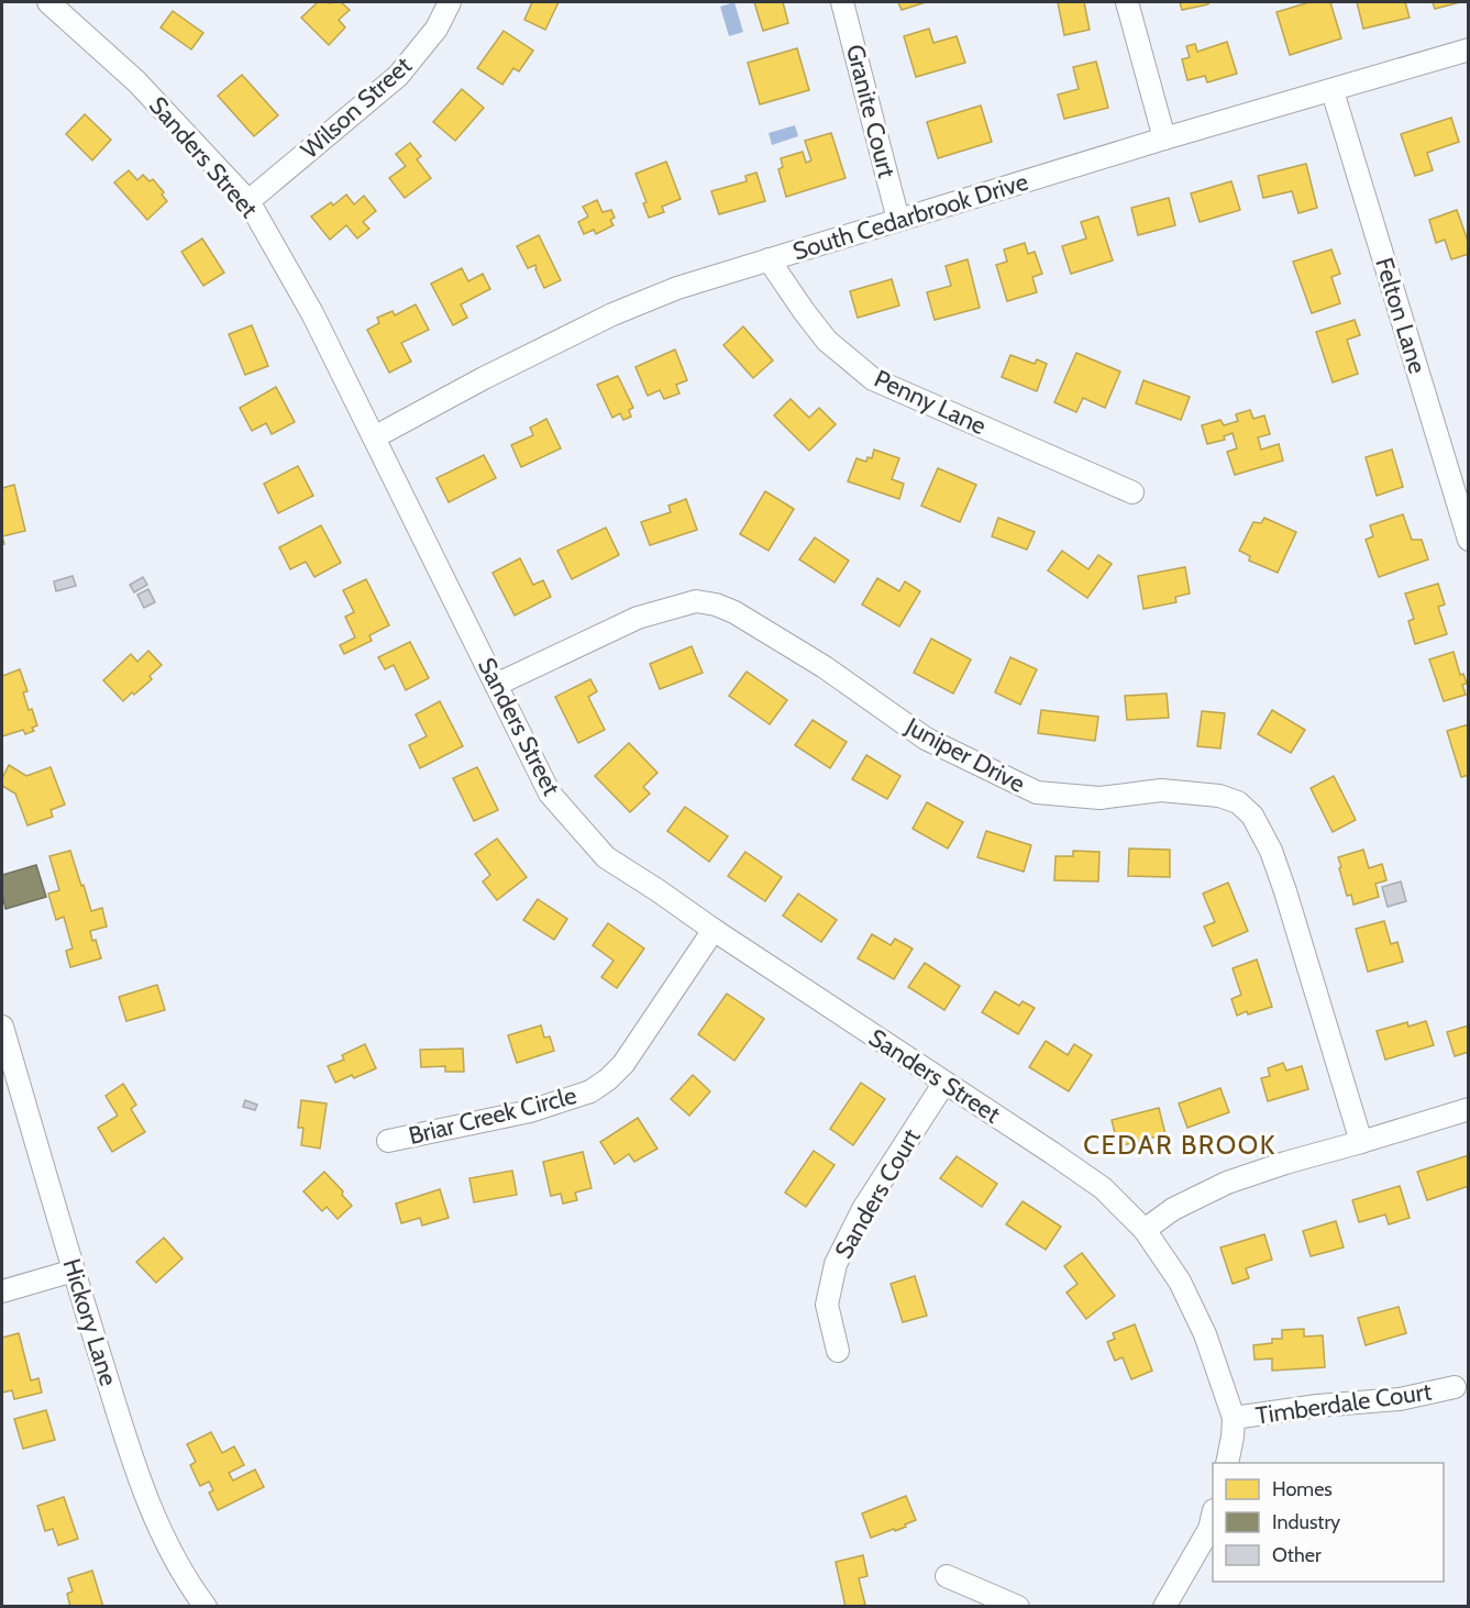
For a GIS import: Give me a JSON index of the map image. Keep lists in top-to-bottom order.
{
  "streets": {
    "street": [
      "Wilson Street",
      "Granite Court",
      "Sanders Street",
      "South Cedarbrook Drive",
      "Felton Lane",
      "Penny Lane",
      "Juniper Drive",
      "Briar Creek Circle",
      "Sanders Court",
      "Hickory Lane",
      "Timberdale Court"
    ]
  },
  "crossings": [
    ["Wilson Street", "Sanders Street"],
    ["Granite Court", "South Cedarbrook Drive"],
    ["Sanders Street", "South Cedarbrook Drive"],
    ["Sanders Street", "Juniper Drive"],
    ["Sanders Street", "Briar Creek Circle"],
    ["Sanders Street", "Sanders Court"],
    ["Sanders Street", "Timberdale Court"],
    ["South Cedarbrook Drive", "Felton Lane"],
    ["South Cedarbrook Drive", "Penny Lane"]
  ],
  "districts": ["CEDAR BROOK"],
  "legend": ["Homes", "Industry", "Other"]
}
